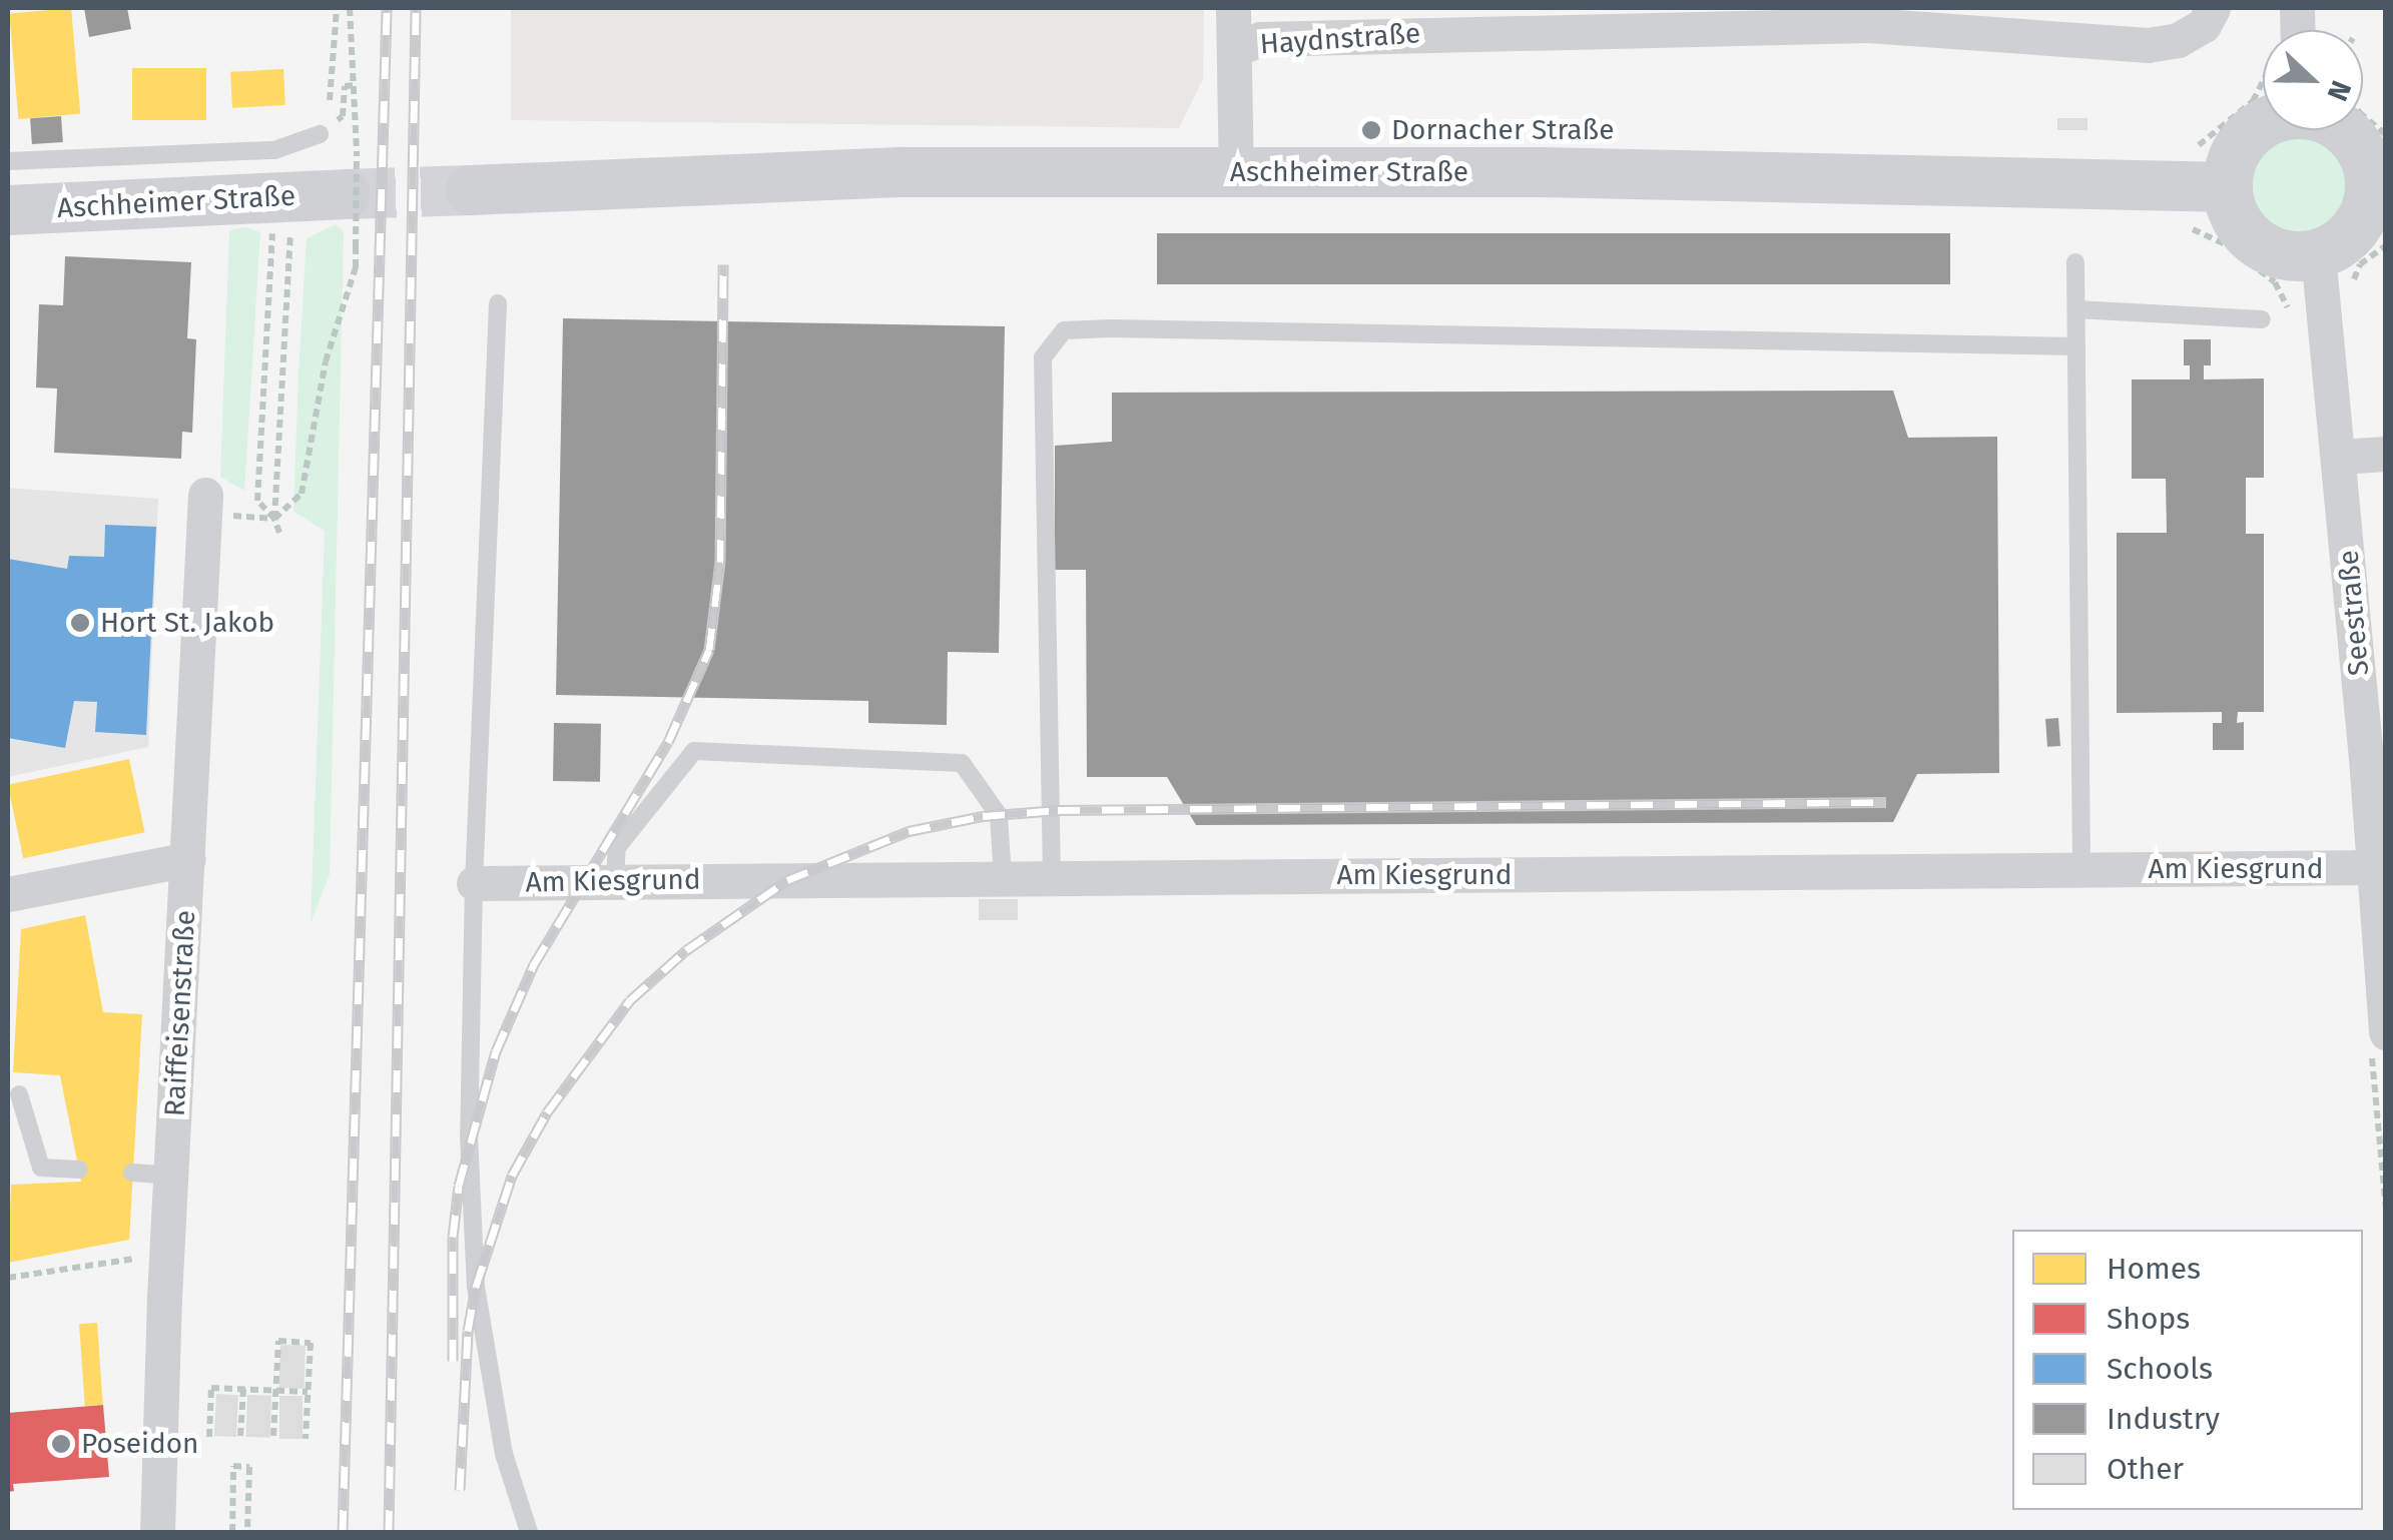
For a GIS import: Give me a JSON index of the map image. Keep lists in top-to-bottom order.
{
  "streets": {
    "main road": ["Aschheimer Straße"],
    "street": [
      "Haydnstraße",
      "Seestraße",
      "Am Kiesgrund",
      "Raiffeisenstraße"
    ]
  },
  "crossings": [
    ["Seestraße", "Am Kiesgrund"]
  ],
  "places": ["Dornacher Straße", "Hort St. Jakob", "Poseidon"],
  "legend": [
    "Homes",
    "Shops",
    "Schools",
    "Industry",
    "Other"
  ],
  "north": "right"
}
